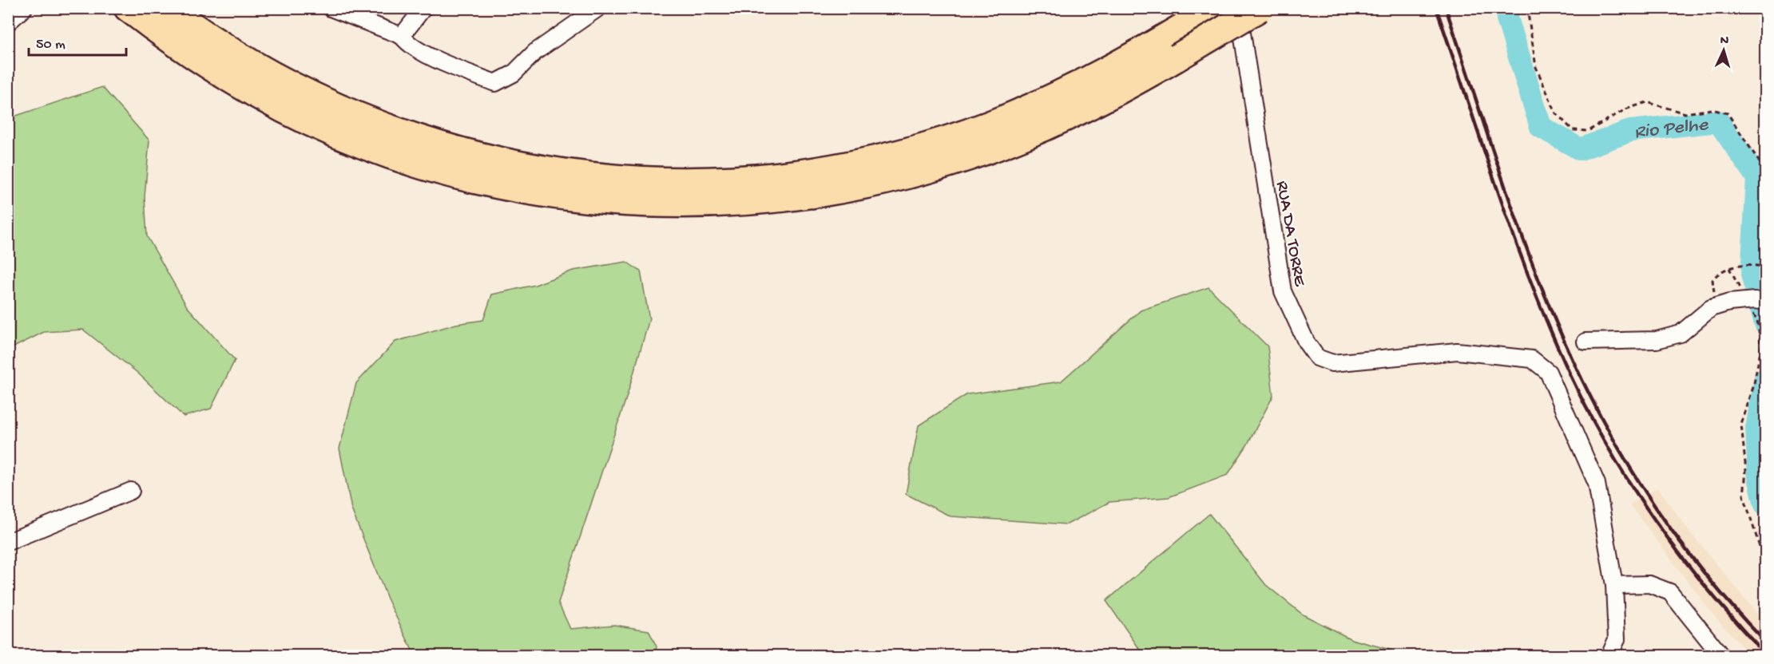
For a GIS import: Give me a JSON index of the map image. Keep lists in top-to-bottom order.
{
  "streets": {
    "street": ["RUA DA TORRE"]
  },
  "water": ["Rio Pelhe"],
  "scale_bar": "50 m",
  "north": "top"
}
